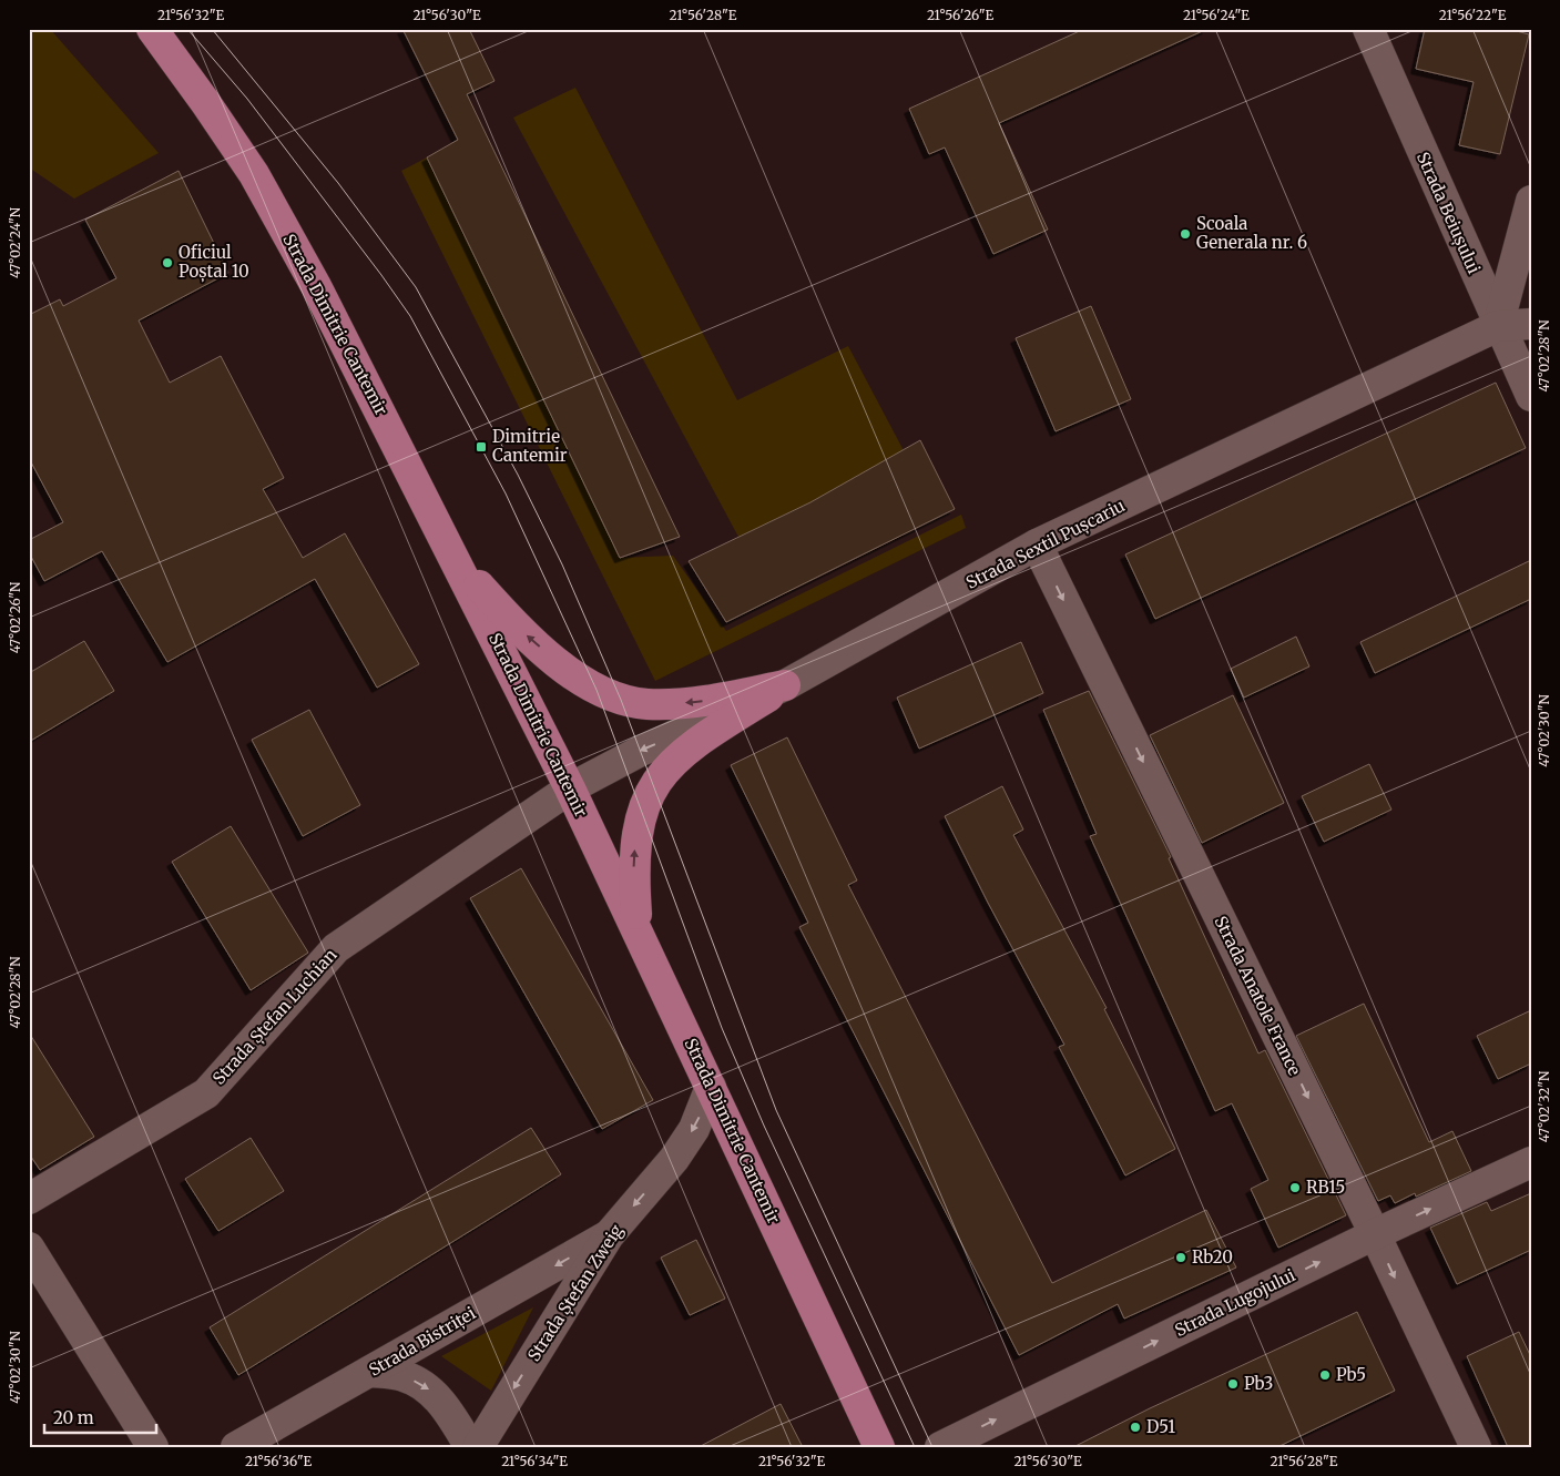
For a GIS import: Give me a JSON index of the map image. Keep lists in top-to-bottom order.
{
  "streets": {
    "main road": ["Strada Dimitrie Cantemir"],
    "street": [
      "Strada Beiușului",
      "Strada Sextil Pușcariu",
      "Strada Anatole France",
      "Strada Ștefan Luchian",
      "Strada Ștefan Zweig",
      "Strada Lugojului",
      "Strada Bistriței"
    ]
  },
  "crossings": [
    ["Strada Beiușului", "Strada Sextil Pușcariu"],
    ["Strada Dimitrie Cantemir", "Strada Sextil Pușcariu"],
    ["Strada Dimitrie Cantemir", "Strada Ștefan Luchian"],
    ["Strada Dimitrie Cantemir", "Strada Ștefan Zweig"],
    ["Strada Sextil Pușcariu", "Strada Anatole France"],
    ["Strada Sextil Pușcariu", "Strada Ștefan Luchian"],
    ["Strada Anatole France", "Strada Lugojului"],
    ["Strada Ștefan Zweig", "Strada Bistriței"]
  ],
  "one_way": [
    "Strada Anatole France",
    "Strada Ștefan Zweig",
    "Strada Lugojului",
    "Strada Bistriței"
  ],
  "places": {
    "other": [
      "Scoala Generala nr. 6",
      "Oficiul Poștal 10",
      "RB15",
      "Rb20",
      "Pb5",
      "Pb3",
      "D51"
    ],
    "transit": ["Dimitrie Cantemir"]
  },
  "scale_bar": "20 m",
  "coordinates": [
    "21°56'32\"E",
    "21°56'30\"E",
    "21°56'28\"E",
    "21°56'26\"E",
    "21°56'24\"E",
    "21°56'22\"E",
    "47°02'24\"N",
    "47°02'28\"N",
    "47°02'26\"N",
    "47°02'30\"N",
    "47°02'32\"N",
    "21°56'36\"E",
    "21°56'34\"E"
  ]
}
